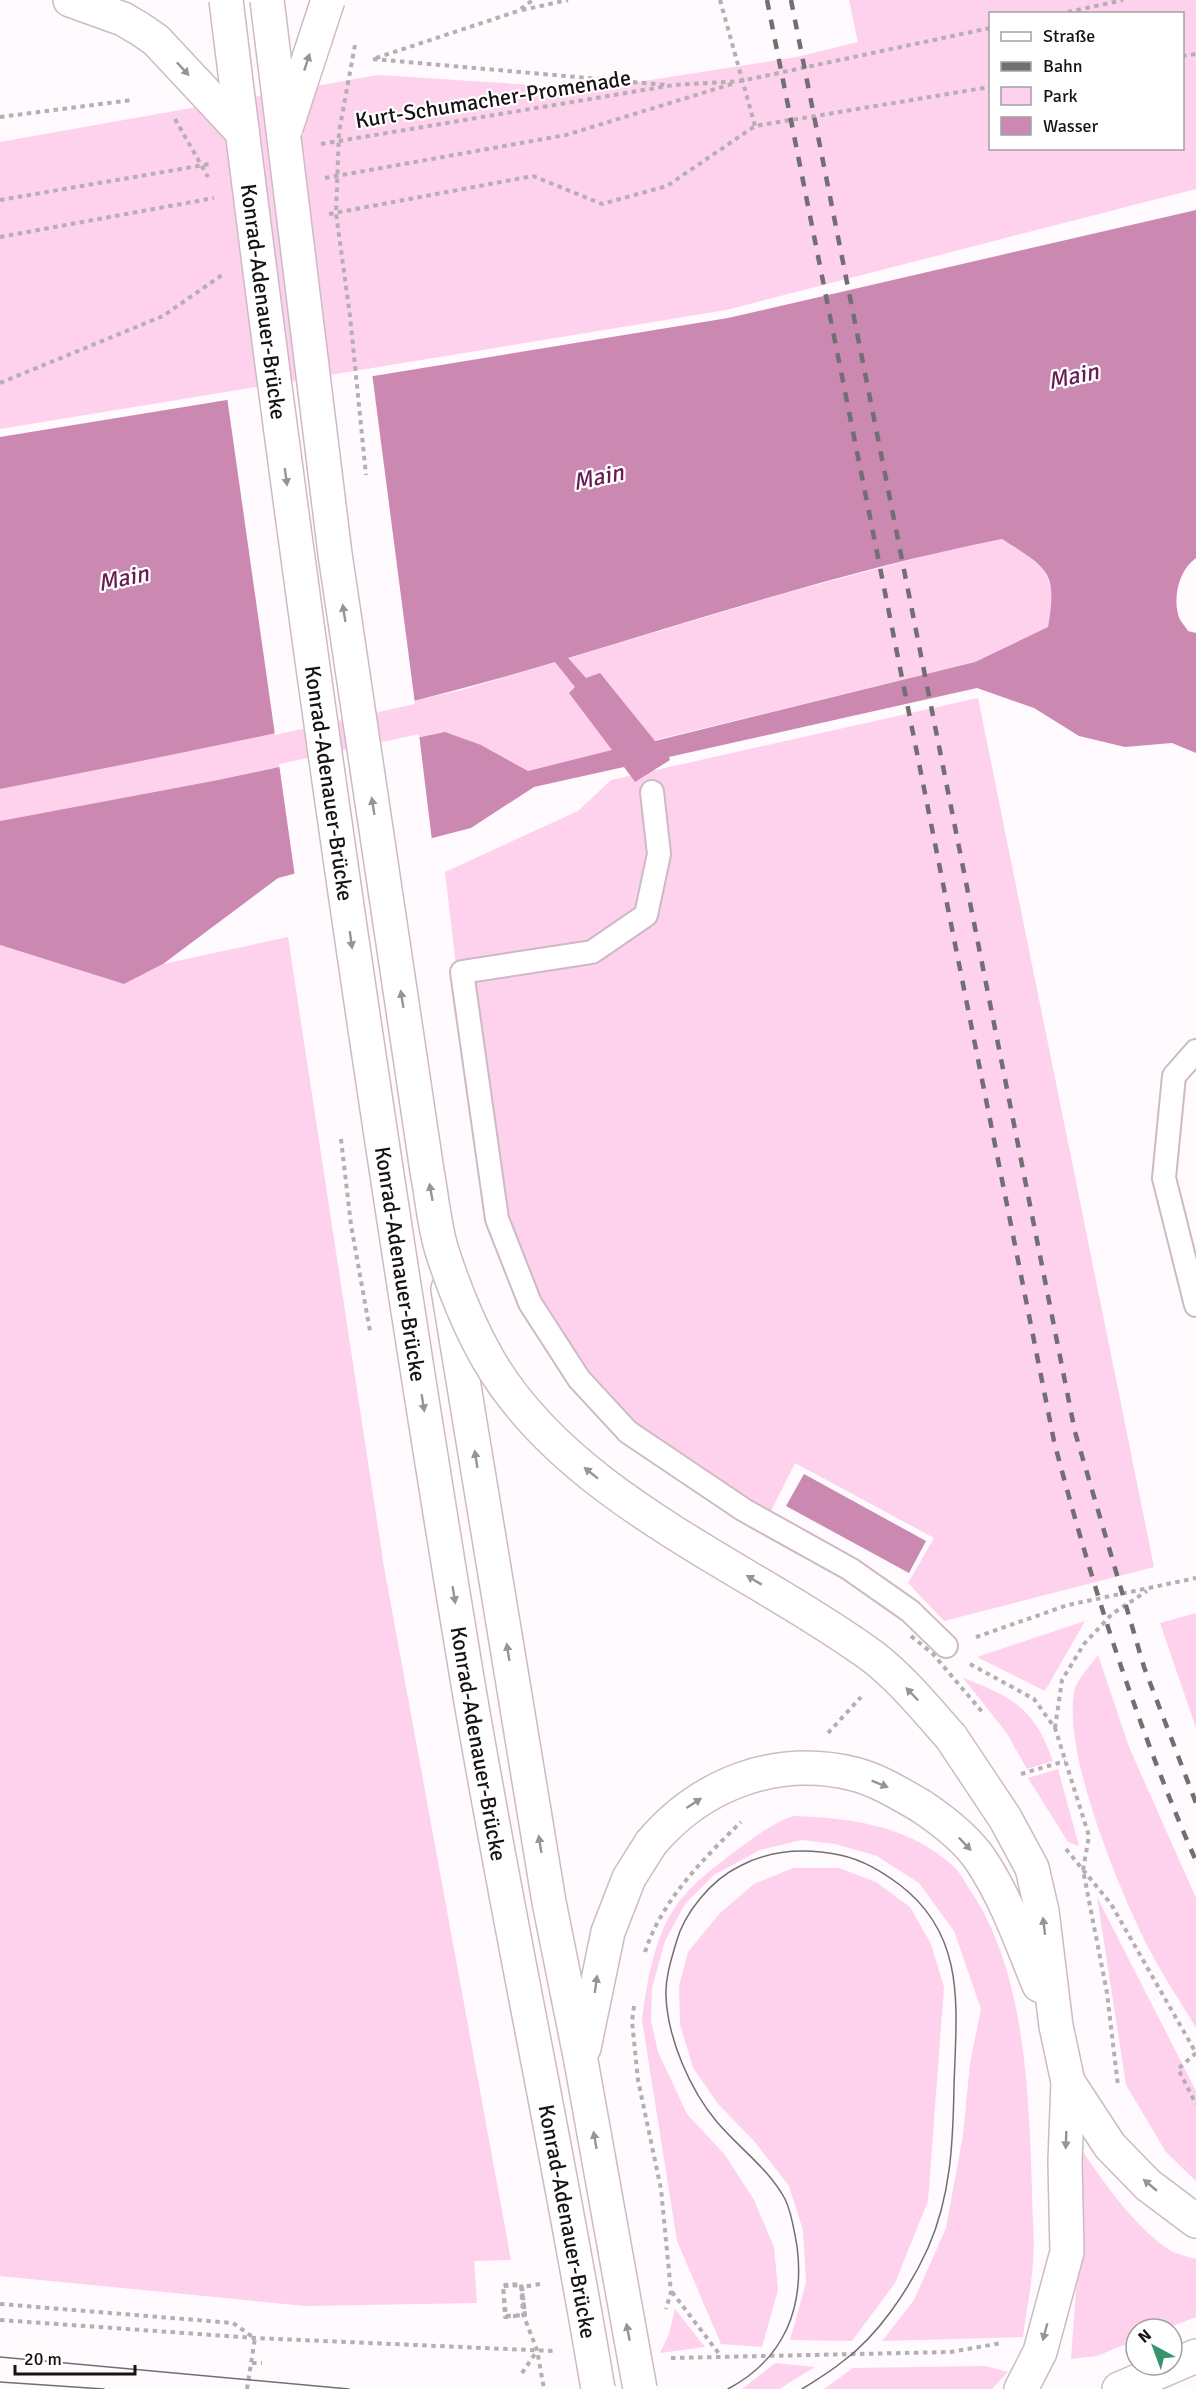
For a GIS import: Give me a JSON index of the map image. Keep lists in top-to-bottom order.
{
  "streets": {
    "main road": ["Konrad-Adenauer-Brücke"],
    "path": ["Kurt-Schumacher-Promenade"]
  },
  "water": ["Main"],
  "legend": [
    "Straße",
    "Bahn",
    "Park",
    "Wasser"
  ],
  "scale_bar": "20 m",
  "north": "top left"
}
